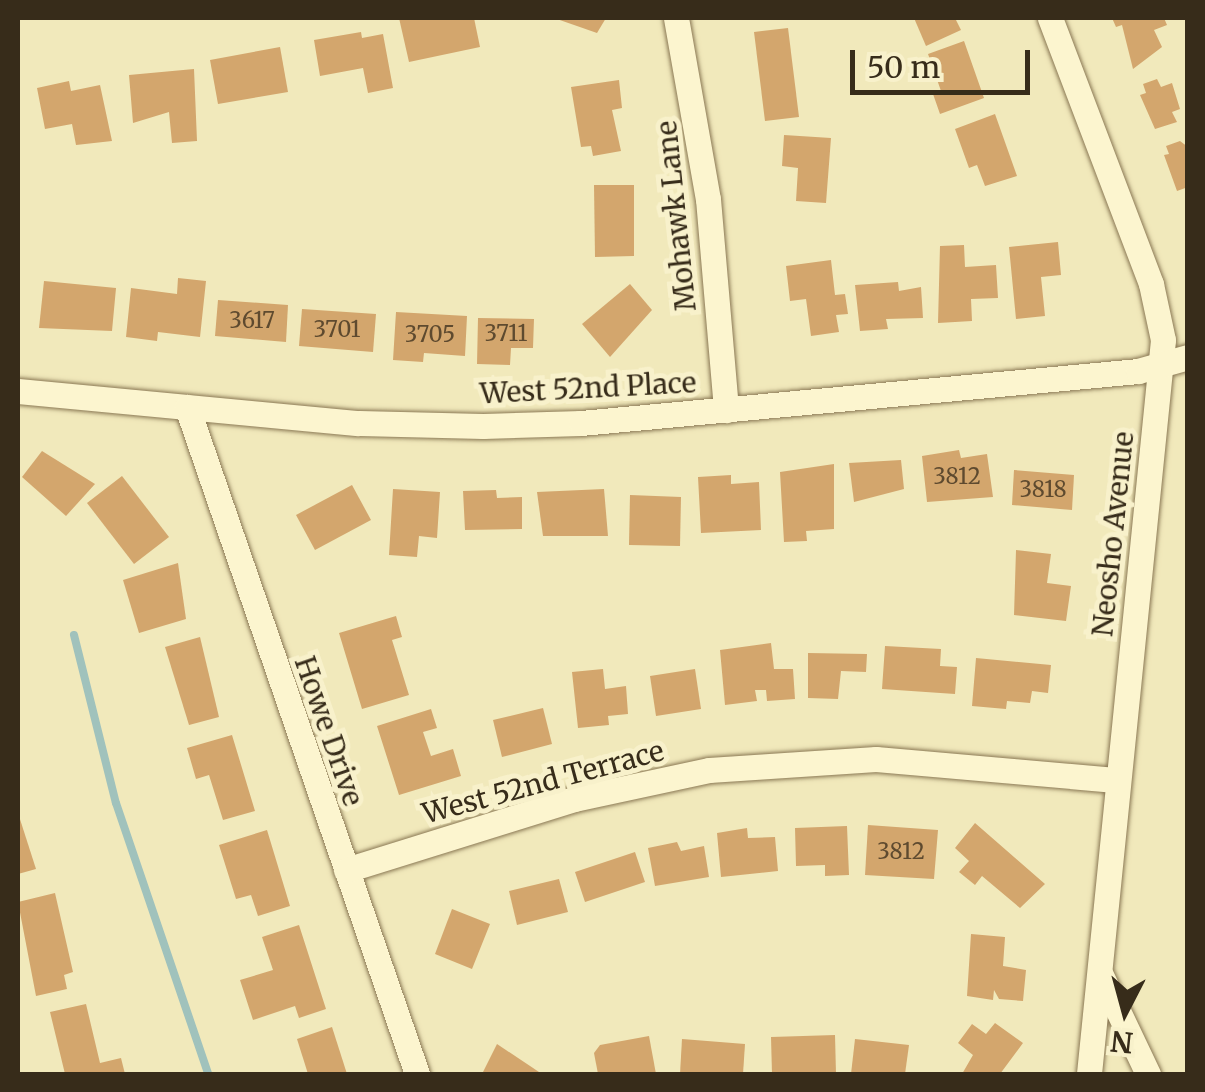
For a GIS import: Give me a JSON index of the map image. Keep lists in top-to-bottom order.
{
  "streets": {
    "street": [
      "Mohawk Lane",
      "West 52nd Place",
      "Neosho Avenue",
      "Howe Drive",
      "West 52nd Terrace"
    ]
  },
  "crossings": [
    ["Mohawk Lane", "West 52nd Place"],
    ["West 52nd Place", "Neosho Avenue"],
    ["West 52nd Place", "Howe Drive"],
    ["Neosho Avenue", "West 52nd Terrace"],
    ["Howe Drive", "West 52nd Terrace"]
  ],
  "house_numbers": [
    "3617",
    "3701",
    "3711",
    "3705",
    "3812",
    "3818",
    "3812"
  ],
  "scale_bar": "50 m",
  "north": "bottom"
}
